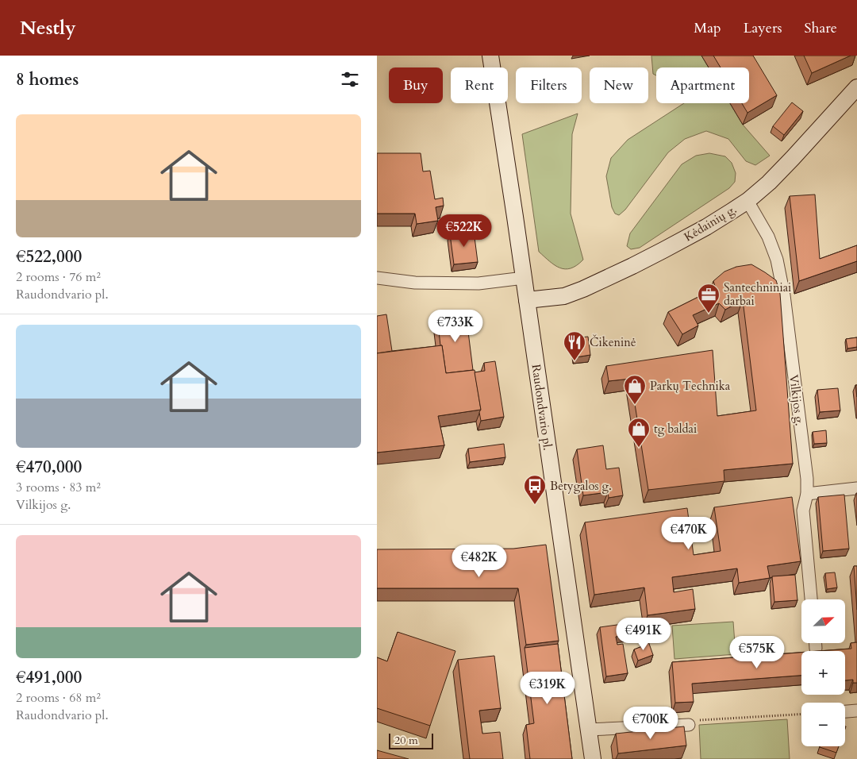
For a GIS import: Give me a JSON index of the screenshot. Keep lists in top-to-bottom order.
{
  "streets": {
    "main road": ["Kėdainių g.", "Raudondvario pl."],
    "street": ["Vilkijos g."]
  },
  "crossings": [
    ["Kėdainių g.", "Vilkijos g."],
    ["Kėdainių g.", "Raudondvario pl."]
  ],
  "places": {
    "office": ["Santechniniai darbai"],
    "restaurant": ["Čikeninė"],
    "shop": ["Parkų Technika", "tg baldai"],
    "bus stop": ["Betygalos g."]
  },
  "scale_bar": "20 m",
  "north": "top right",
  "page": {
    "header": "Nestly",
    "nav": ["Map", "Layers", "Share"],
    "heading": "8 homes",
    "chip": [
      "Buy",
      "Rent",
      "Filters",
      "New",
      "Apartment"
    ],
    "list": [
      {
        "name": "€522,000",
        "note": "2 rooms · 76 m² · Raudondvario pl."
      },
      {
        "name": "€470,000",
        "note": "3 rooms · 83 m² · Vilkijos g."
      },
      {
        "name": "€491,000",
        "note": "2 rooms · 68 m² · Raudondvario pl."
      }
    ],
    "price": [
      "€522K",
      "€733K",
      "€470K",
      "€482K",
      "€491K",
      "€575K",
      "€319K",
      "€700K"
    ],
    "map_buttons": ["+", "−"],
    "scale": "20 m"
  }
}
